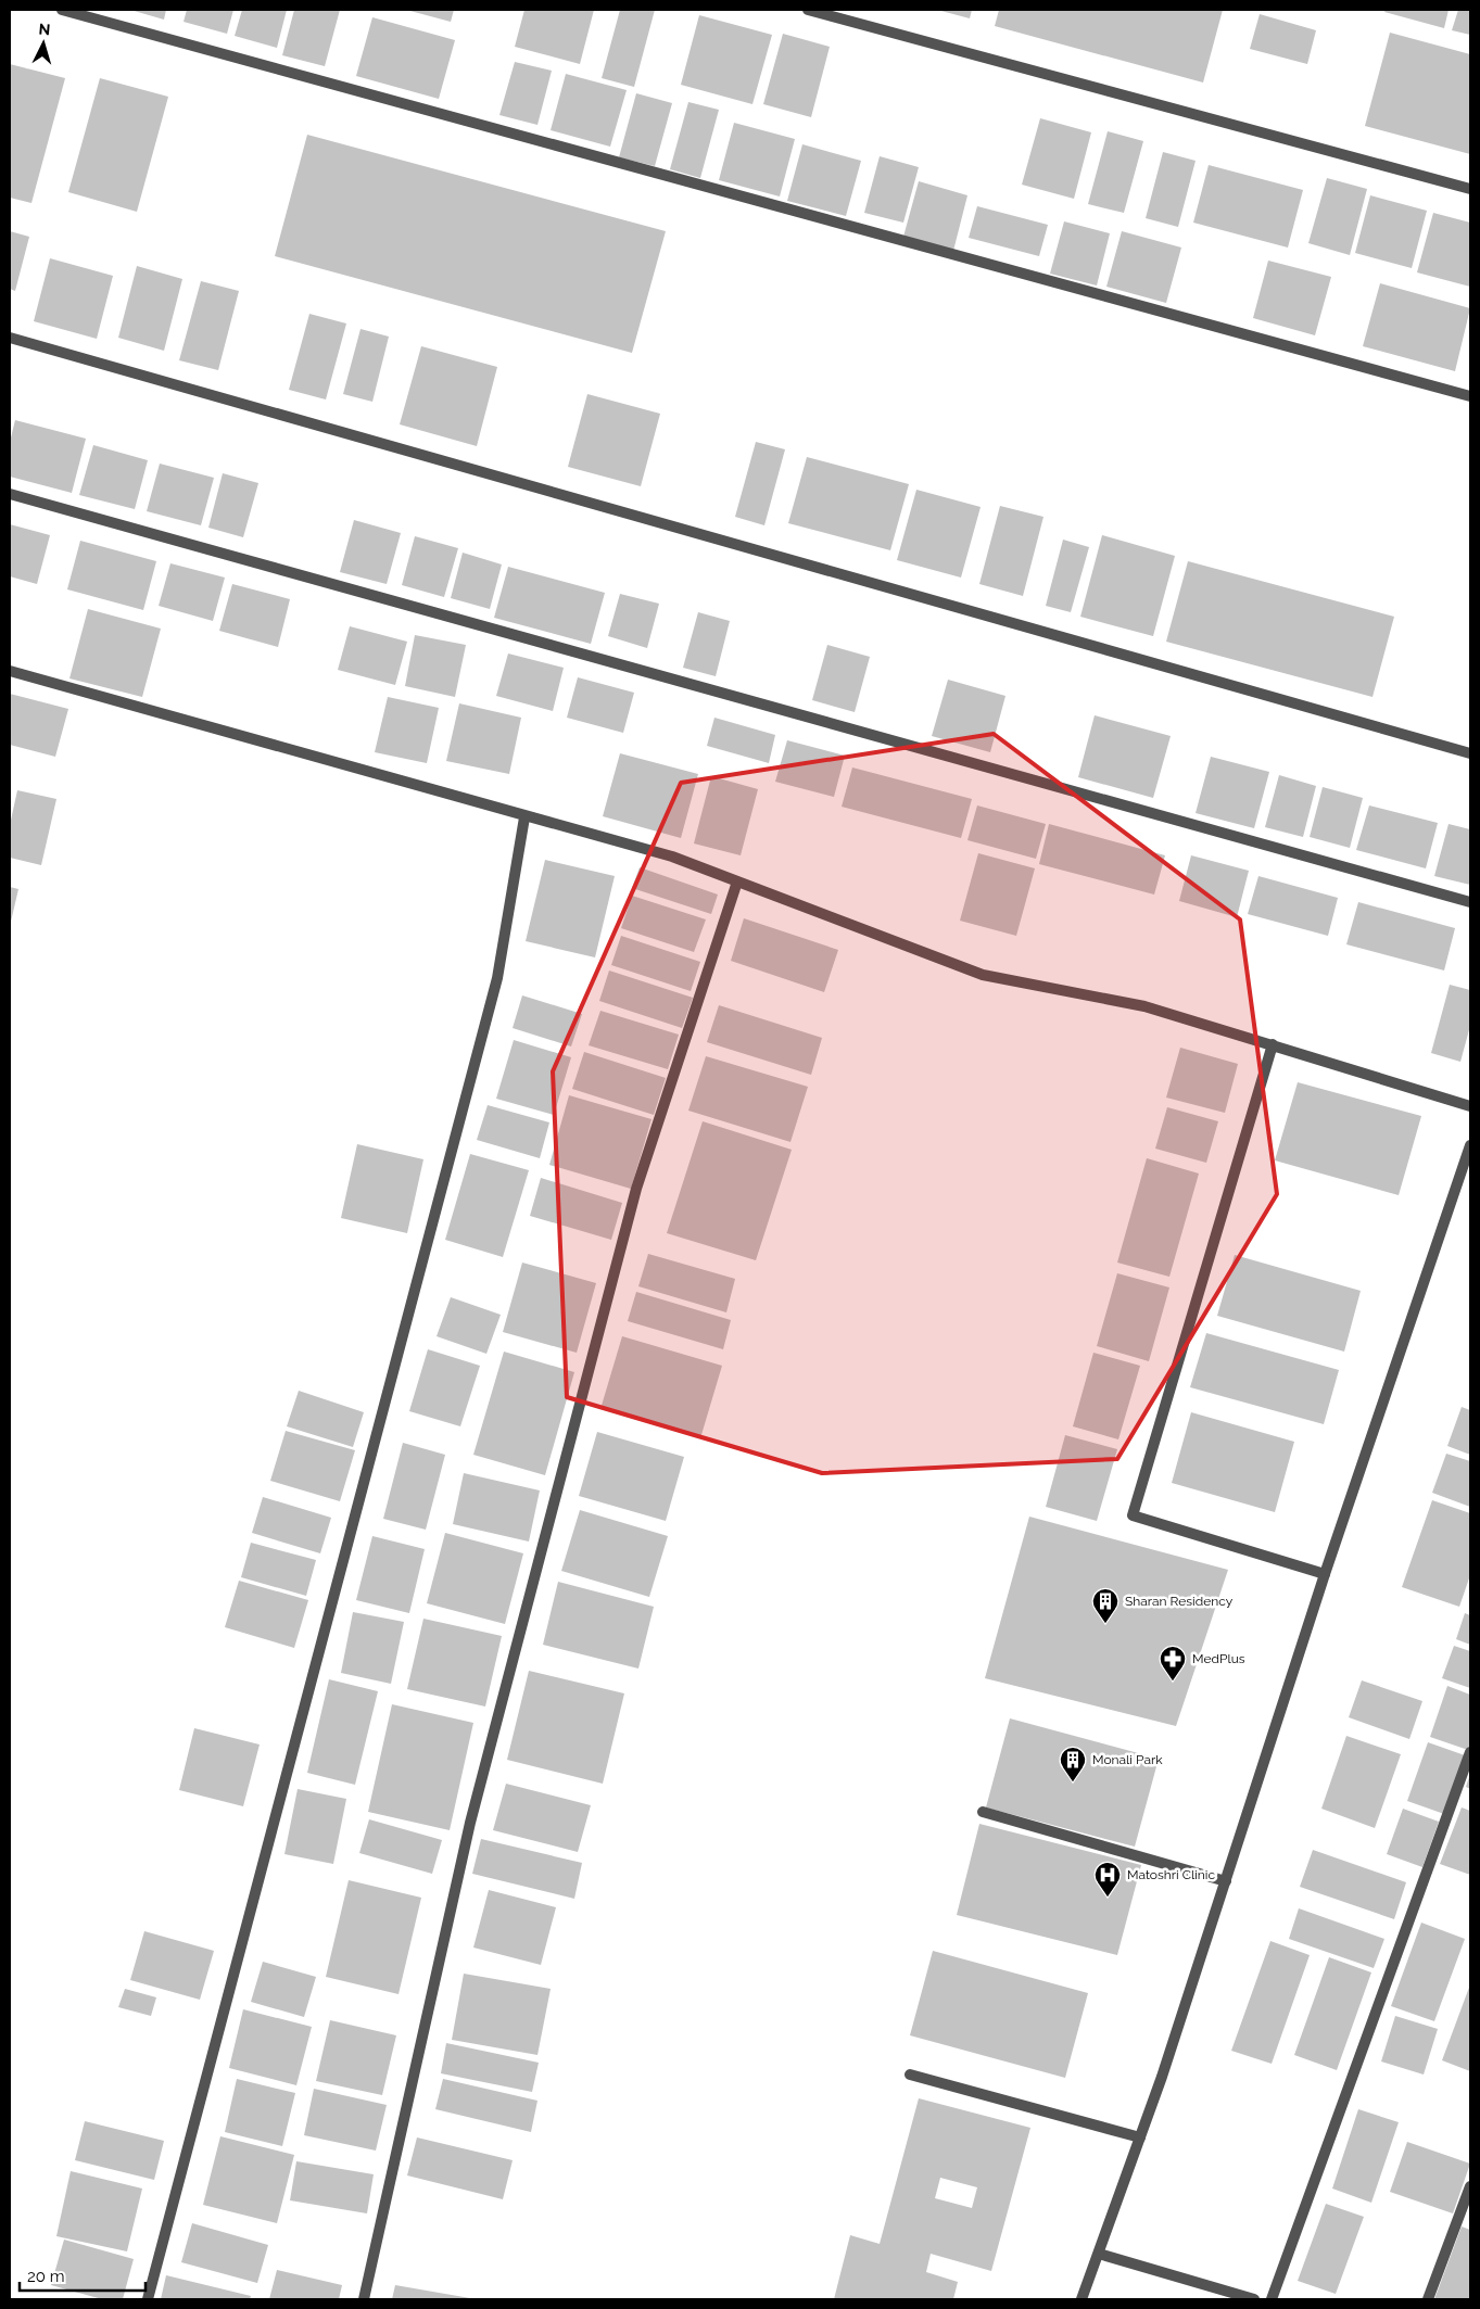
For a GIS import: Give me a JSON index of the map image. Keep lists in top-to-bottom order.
{
  "places": {
    "building": ["Sharan Residency", "Monali Park"],
    "pharmacy": ["MedPlus"],
    "hospital": ["Matoshri Clinic"]
  },
  "scale_bar": "20 m",
  "north": "top"
}
